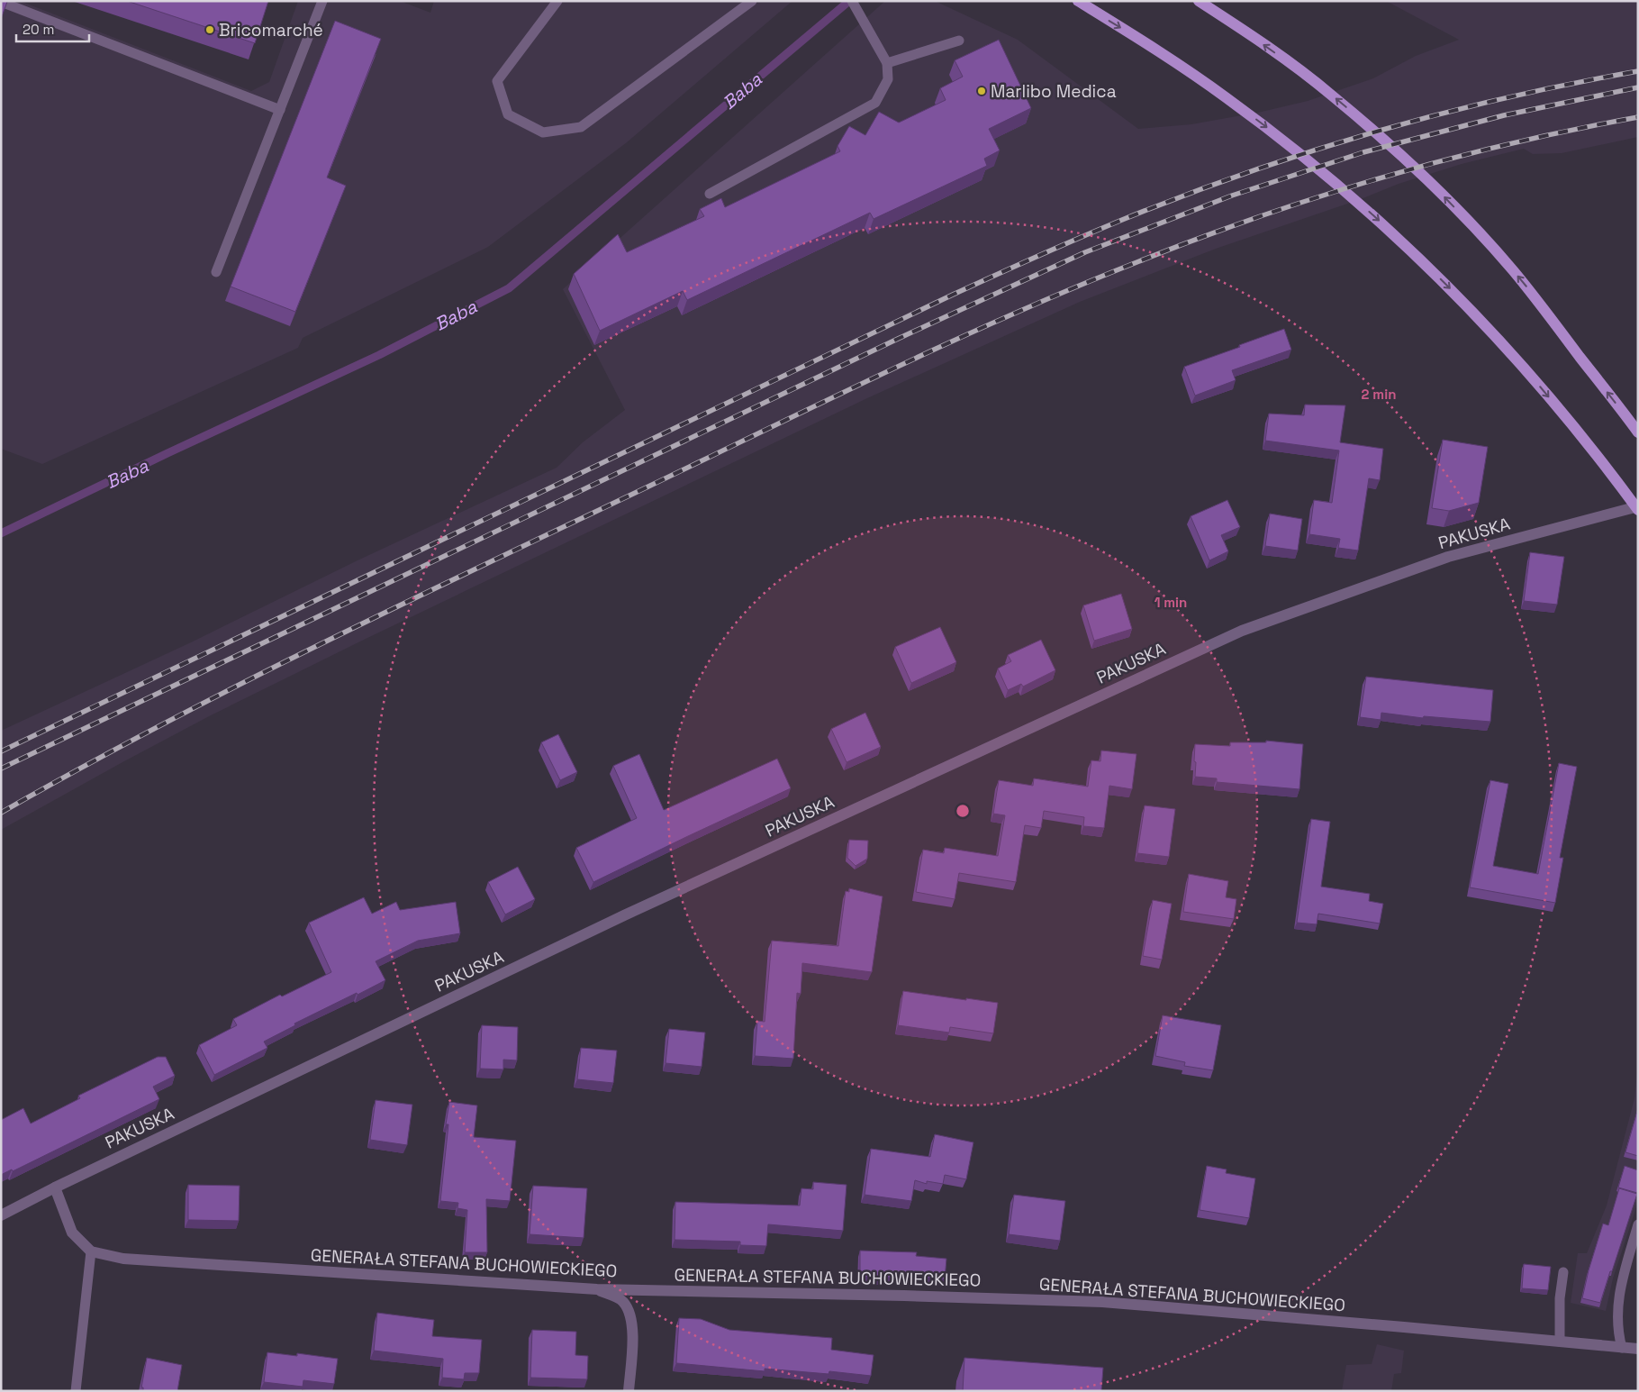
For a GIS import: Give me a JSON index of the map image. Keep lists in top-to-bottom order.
{
  "streets": {
    "street": ["PAKUSKA", "GENERAŁA STEFANA BUCHOWIECKIEGO"]
  },
  "water": ["Baba"],
  "places": ["Bricomarché", "Marlibo Medica"],
  "scale_bar": "20 m",
  "rings": ["2 min", "1 min"]
}
